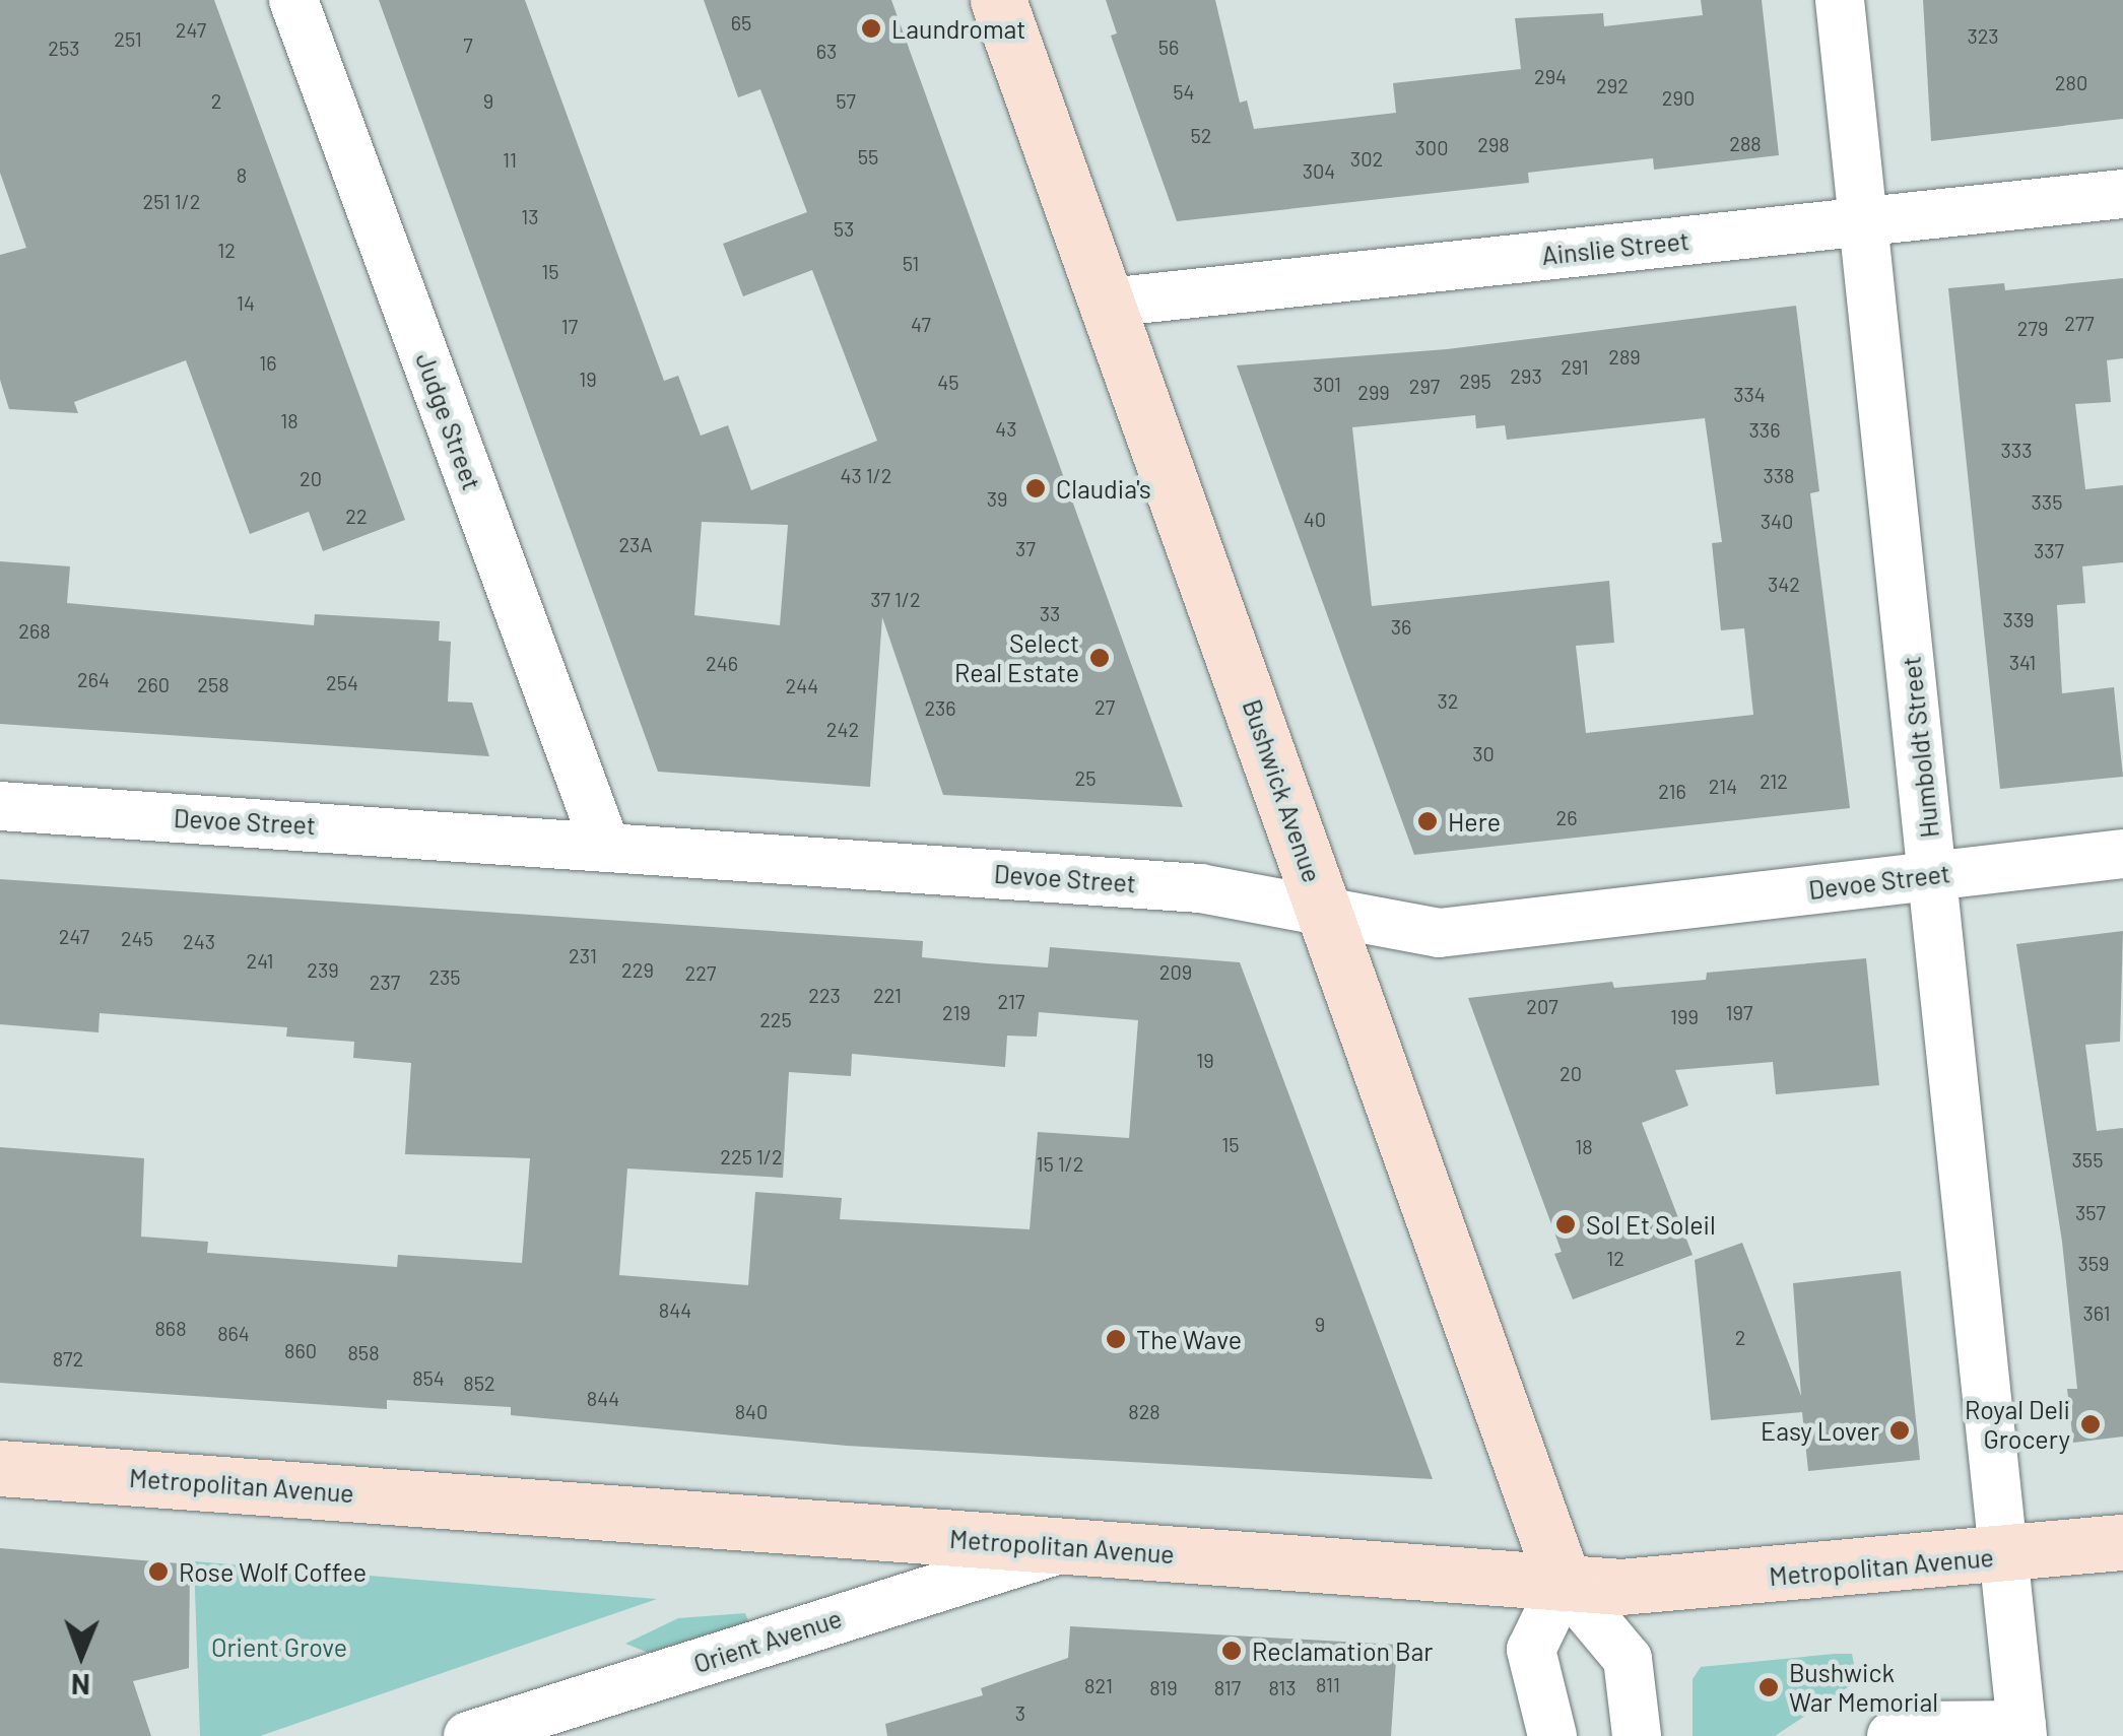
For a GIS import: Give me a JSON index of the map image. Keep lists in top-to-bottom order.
{
  "streets": {
    "main road": ["Bushwick Avenue", "Metropolitan Avenue"],
    "street": [
      "Ainslie Street",
      "Judge Street",
      "Humboldt Street",
      "Devoe Street",
      "Orient Avenue"
    ]
  },
  "crossings": [
    ["Ainslie Street", "Humboldt Street"],
    ["Ainslie Street", "Bushwick Avenue"],
    ["Judge Street", "Devoe Street"],
    ["Humboldt Street", "Devoe Street"],
    ["Humboldt Street", "Metropolitan Avenue"],
    ["Bushwick Avenue", "Devoe Street"],
    ["Bushwick Avenue", "Metropolitan Avenue"],
    ["Metropolitan Avenue", "Orient Avenue"]
  ],
  "parks": ["Orient Grove"],
  "places": [
    "Laundromat",
    "Claudia's",
    "Select Real Estate",
    "Here",
    "Sol Et Soleil",
    "The Wave",
    "Royal Deli Grocery",
    "Easy Lover",
    "Rose Wolf Coffee",
    "Reclamation Bar",
    "Bushwick War Memorial"
  ],
  "house_numbers": [
    "65",
    "247",
    "323",
    "251",
    "7",
    "56",
    "253",
    "63",
    "294",
    "280",
    "292",
    "54",
    "290",
    "2",
    "9",
    "57",
    "52",
    "288",
    "298",
    "300",
    "55",
    "302",
    "11",
    "304",
    "8",
    "251 1/2",
    "13",
    "53",
    "12",
    "51",
    "15",
    "14",
    "277",
    "47",
    "17",
    "279",
    "289",
    "16",
    "291",
    "293",
    "19",
    "295",
    "45",
    "301",
    "297",
    "299",
    "334",
    "18",
    "43",
    "336",
    "333",
    "43 1/2",
    "338",
    "20",
    "39",
    "335",
    "22",
    "40",
    "340",
    "23A",
    "37",
    "337",
    "342",
    "37 1/2",
    "33",
    "339",
    "36",
    "268",
    "341",
    "246",
    "264",
    "254",
    "260",
    "258",
    "244",
    "32",
    "27",
    "236",
    "242",
    "30",
    "25",
    "212",
    "214",
    "216",
    "26",
    "247",
    "245",
    "243",
    "231",
    "241",
    "239",
    "229",
    "209",
    "227",
    "235",
    "237",
    "223",
    "221",
    "217",
    "207",
    "219",
    "197",
    "199",
    "225",
    "19",
    "20",
    "15",
    "18",
    "225 1/2",
    "355",
    "15 1/2",
    "357",
    "12",
    "359",
    "844",
    "361",
    "9",
    "868",
    "864",
    "2",
    "860",
    "858",
    "872",
    "854",
    "852",
    "844",
    "840",
    "828",
    "811",
    "821",
    "819",
    "817",
    "813",
    "3"
  ],
  "north": "bottom"
}
